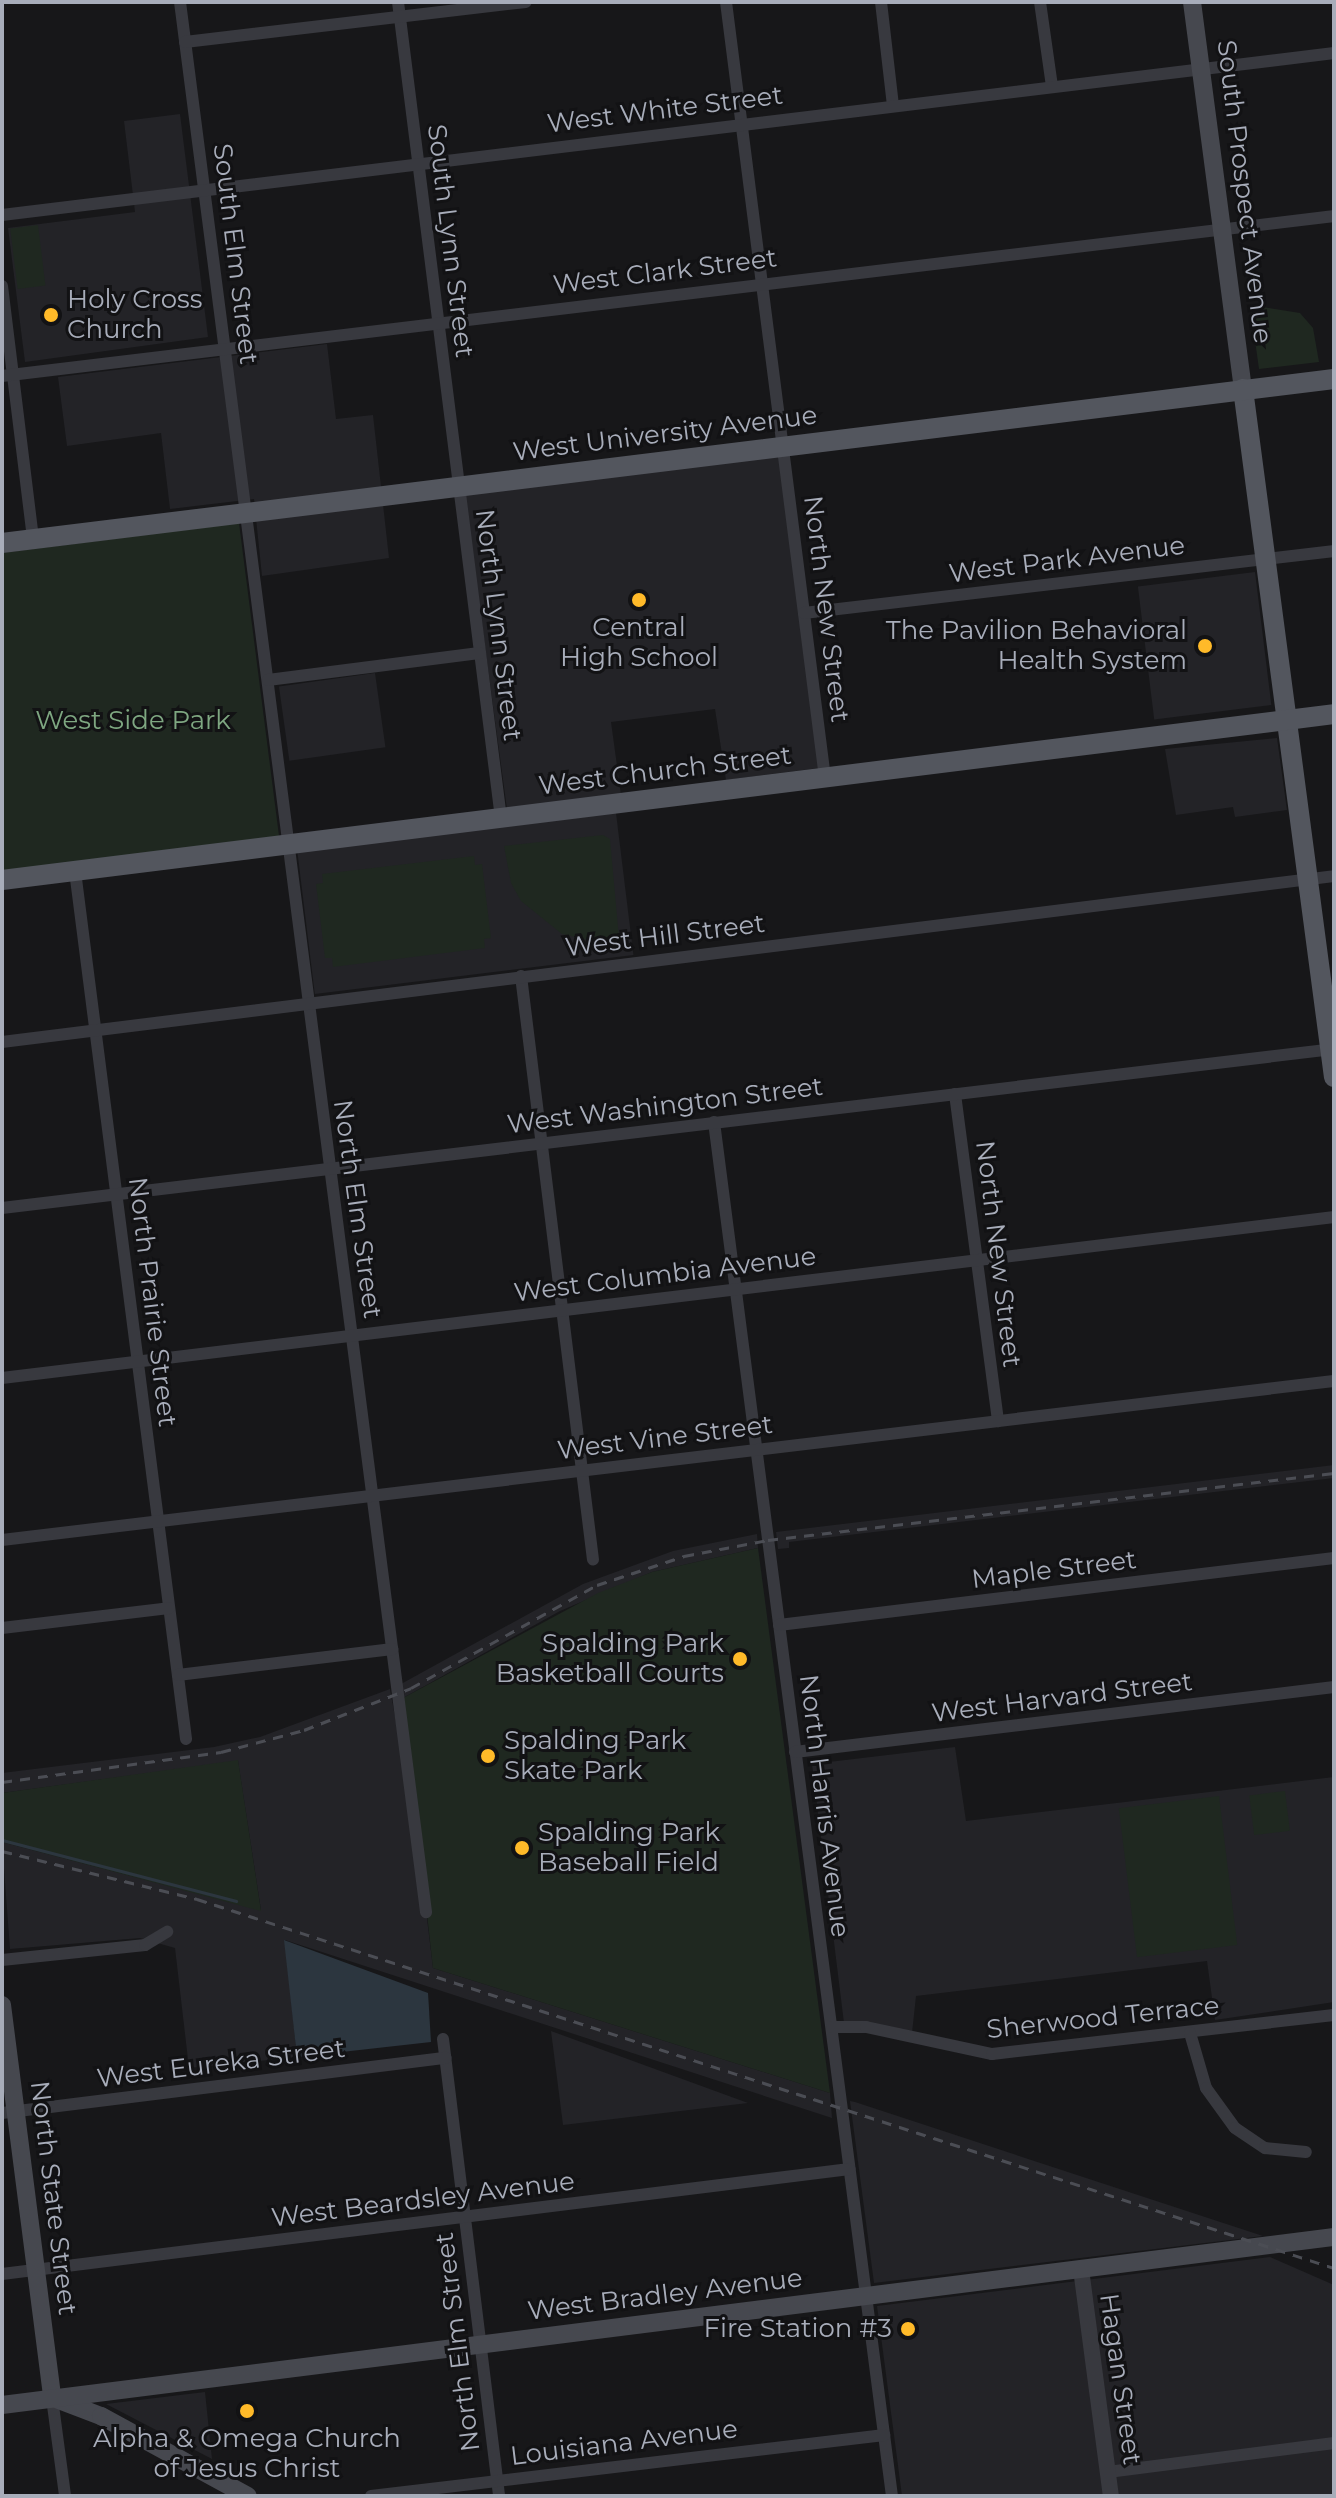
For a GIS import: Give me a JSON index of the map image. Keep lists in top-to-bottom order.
{
  "streets": {
    "main road": [
      "South Prospect Avenue",
      "West University Avenue",
      "West Church Street",
      "North State Street",
      "West Bradley Avenue"
    ],
    "street": [
      "West White Street",
      "South Lynn Street",
      "South Elm Street",
      "West Clark Street",
      "West Park Avenue",
      "North New Street",
      "North Lynn Street",
      "West Hill Street",
      "West Washington Street",
      "North Elm Street",
      "West Columbia Avenue",
      "North Prairie Street",
      "West Vine Street",
      "Maple Street",
      "West Harvard Street",
      "North Harris Avenue",
      "Sherwood Terrace",
      "West Eureka Street",
      "West Beardsley Avenue",
      "Hagan Street",
      "Louisiana Avenue"
    ]
  },
  "crossings": [
    ["West White Street", "South Prospect Avenue"],
    ["West White Street", "South Lynn Street"],
    ["West White Street", "South Elm Street"],
    ["West White Street", "North New Street"],
    ["South Prospect Avenue", "West Clark Street"],
    ["South Prospect Avenue", "West University Avenue"],
    ["South Lynn Street", "West Clark Street"],
    ["South Lynn Street", "West University Avenue"],
    ["South Lynn Street", "North Lynn Street"],
    ["South Elm Street", "West Clark Street"],
    ["South Elm Street", "West University Avenue"],
    ["South Elm Street", "North Elm Street"],
    ["West Clark Street", "North New Street"],
    ["West University Avenue", "North New Street"],
    ["West University Avenue", "North Lynn Street"],
    ["West University Avenue", "North Elm Street"],
    ["West Park Avenue", "North New Street"],
    ["North New Street", "West Church Street"],
    ["North New Street", "West Washington Street"],
    ["North New Street", "West Columbia Avenue"],
    ["North New Street", "West Vine Street"],
    ["North Lynn Street", "West Church Street"],
    ["West Church Street", "North Elm Street"],
    ["West Church Street", "North Prairie Street"],
    ["West Hill Street", "North Elm Street"],
    ["West Hill Street", "North Prairie Street"],
    ["West Washington Street", "North Elm Street"],
    ["West Washington Street", "North Prairie Street"],
    ["West Washington Street", "North Harris Avenue"],
    ["North Elm Street", "West Columbia Avenue"],
    ["North Elm Street", "West Vine Street"],
    ["North Elm Street", "West Eureka Street"],
    ["North Elm Street", "West Beardsley Avenue"],
    ["North Elm Street", "West Bradley Avenue"],
    ["North Elm Street", "Louisiana Avenue"],
    ["West Columbia Avenue", "North Prairie Street"],
    ["West Columbia Avenue", "North Harris Avenue"],
    ["North Prairie Street", "West Vine Street"],
    ["West Vine Street", "North Harris Avenue"],
    ["Maple Street", "North Harris Avenue"],
    ["West Harvard Street", "North Harris Avenue"],
    ["North Harris Avenue", "Sherwood Terrace"],
    ["North Harris Avenue", "West Beardsley Avenue"],
    ["North Harris Avenue", "West Bradley Avenue"],
    ["North Harris Avenue", "Louisiana Avenue"],
    ["West Eureka Street", "North State Street"],
    ["North State Street", "West Beardsley Avenue"],
    ["North State Street", "West Bradley Avenue"],
    ["West Bradley Avenue", "Hagan Street"]
  ],
  "parks": ["West Side Park"],
  "places": [
    "Holy Cross Church",
    "Central High School",
    "The Pavilion Behavioral Health System",
    "Spalding Park Basketball Courts",
    "Spalding Park Skate Park",
    "Spalding Park Baseball Field",
    "Fire Station #3",
    "Alpha & Omega Church of Jesus Christ"
  ]
}
